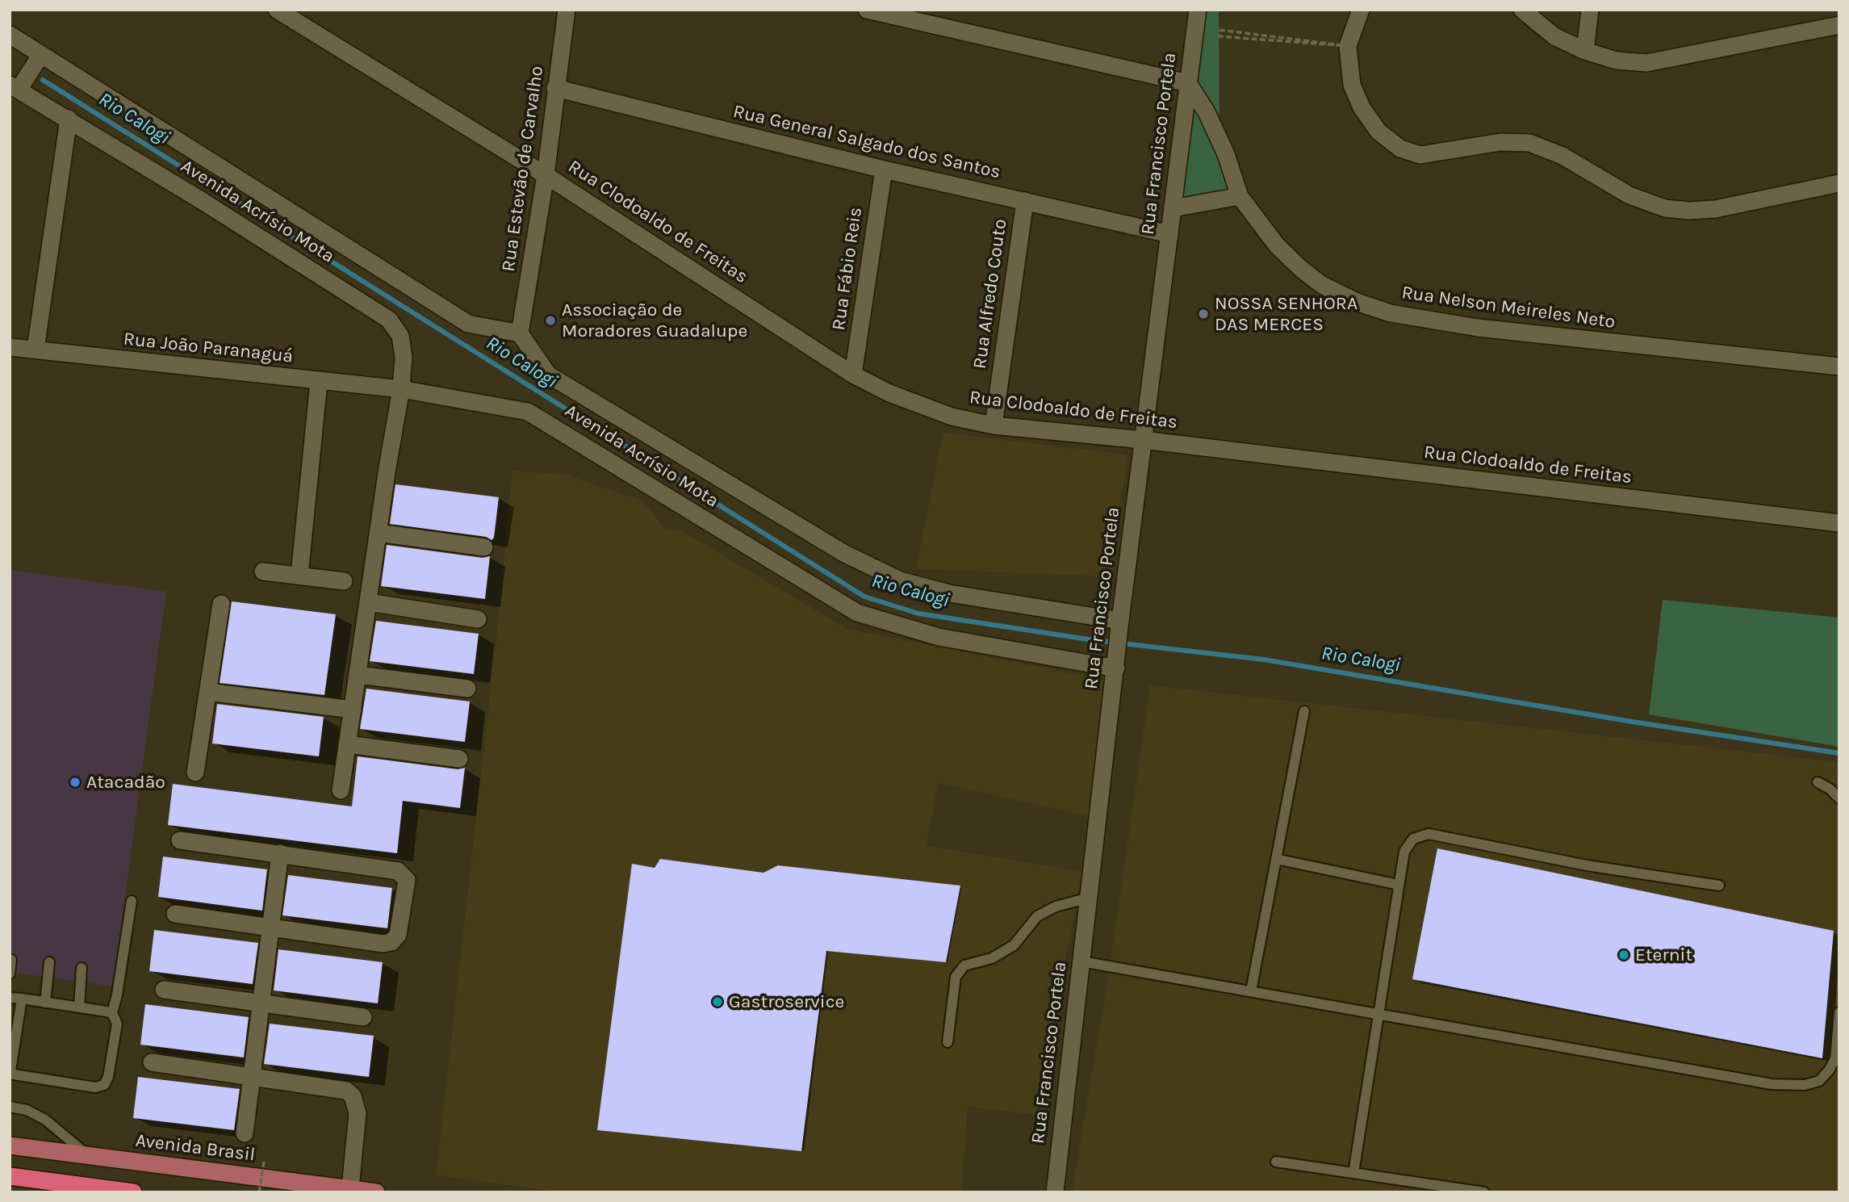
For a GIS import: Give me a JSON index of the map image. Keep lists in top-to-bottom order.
{
  "streets": {
    "main road": ["Avenida Brasil"],
    "street": [
      "Rua General Salgado dos Santos",
      "Rua Francisco Portela",
      "Rua Estevão de Carvalho",
      "Avenida Acrísio Mota",
      "Rua Clodoaldo de Freitas",
      "Rua Fábio Reis",
      "Rua Alfredo Couto",
      "Rua Nelson Meireles Neto",
      "Rua João Paranaguá"
    ]
  },
  "crossings": [
    ["Rua General Salgado dos Santos", "Rua Francisco Portela"],
    ["Rua General Salgado dos Santos", "Rua Estevão de Carvalho"],
    ["Rua General Salgado dos Santos", "Rua Fábio Reis"],
    ["Rua General Salgado dos Santos", "Rua Alfredo Couto"],
    ["Rua Francisco Portela", "Avenida Acrísio Mota"],
    ["Rua Francisco Portela", "Rua Clodoaldo de Freitas"],
    ["Rua Francisco Portela", "Rua Nelson Meireles Neto"],
    ["Rua Estevão de Carvalho", "Avenida Acrísio Mota"],
    ["Rua Estevão de Carvalho", "Rua Clodoaldo de Freitas"],
    ["Avenida Acrísio Mota", "Rua João Paranaguá"],
    ["Rua Clodoaldo de Freitas", "Rua Fábio Reis"],
    ["Rua Clodoaldo de Freitas", "Rua Alfredo Couto"]
  ],
  "water": ["Rio Calogi"],
  "places": [
    "NOSSA SENHORA DAS MERCES",
    "Associação de Moradores Guadalupe",
    "Atacadão",
    "Eternit",
    "Gastroservice"
  ]
}
